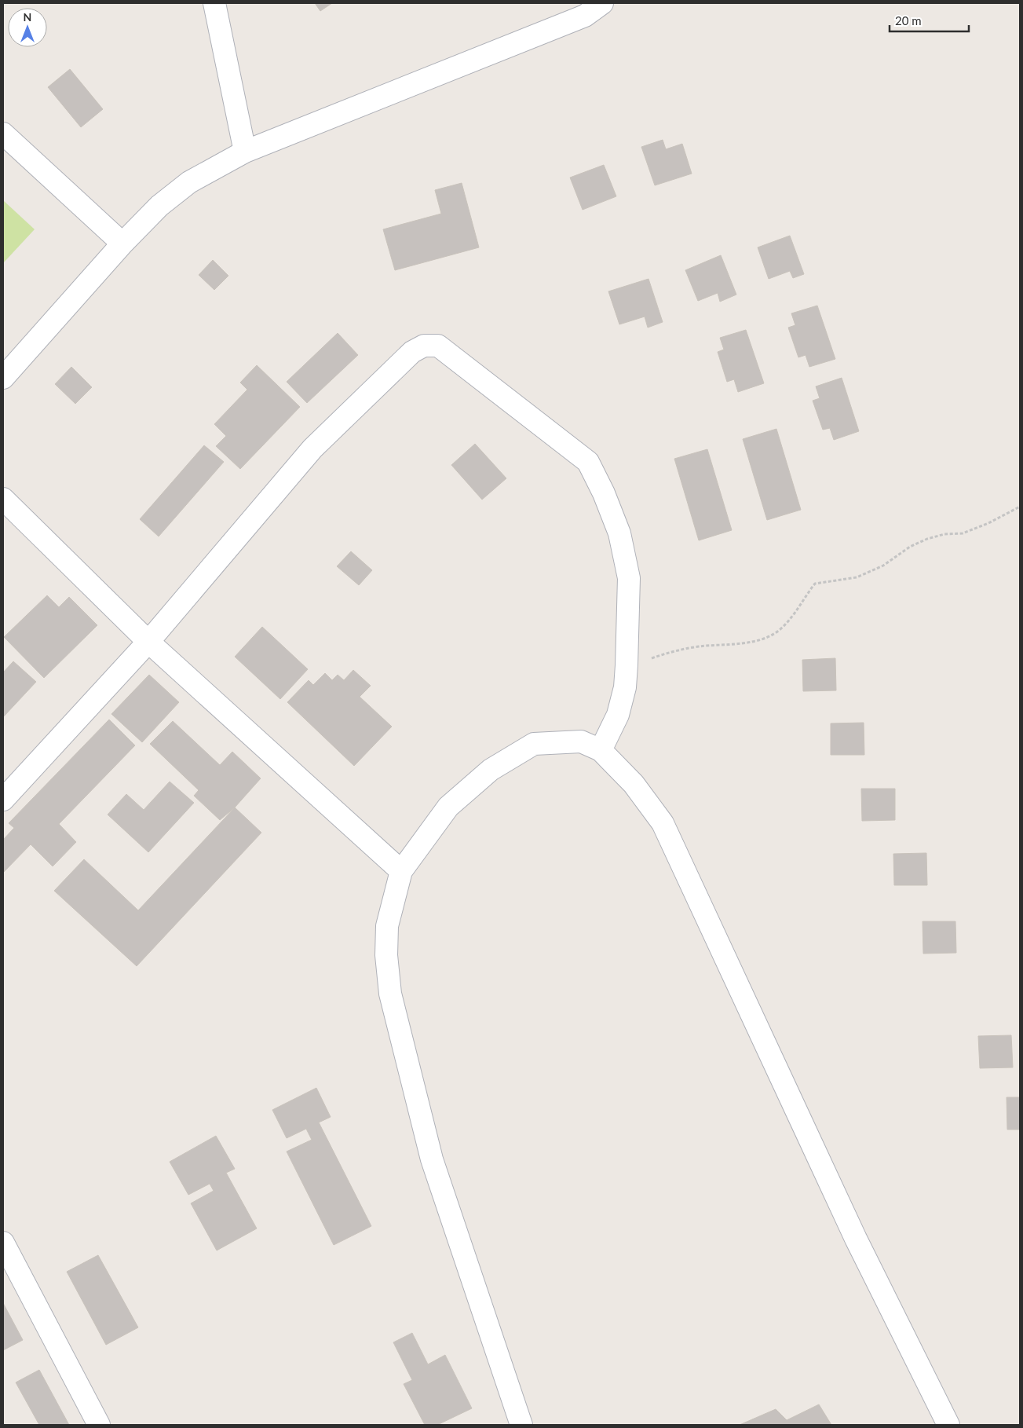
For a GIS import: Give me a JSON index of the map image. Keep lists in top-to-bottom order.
{
  "scale_bar": "20 m",
  "north": "top"
}
